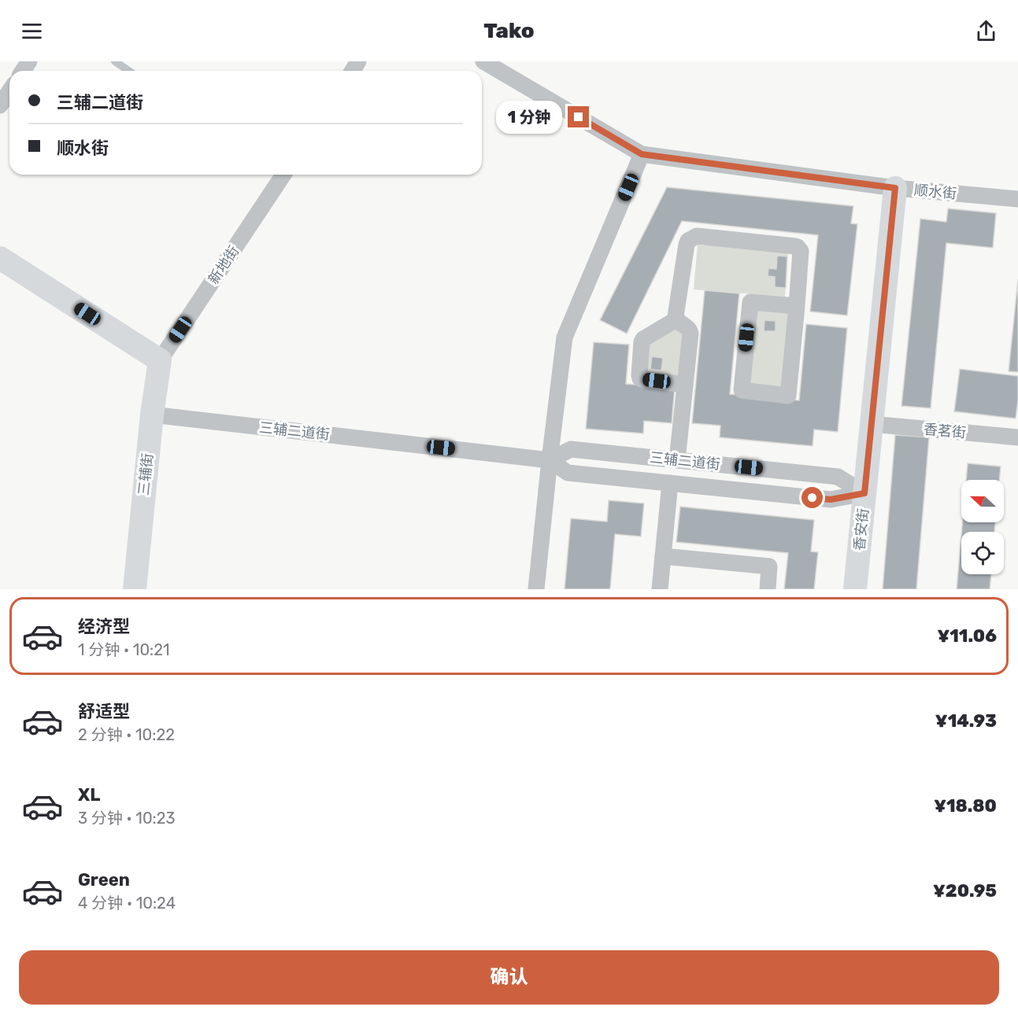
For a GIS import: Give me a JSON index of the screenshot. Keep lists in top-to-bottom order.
{
  "streets": {
    "street": [
      "顺水街",
      "新地街",
      "三辅二道街",
      "香茗街",
      "三辅街",
      "香安街"
    ]
  },
  "crossings": [
    ["顺水街", "香安街"],
    ["新地街", "三辅街"],
    ["三辅二道街", "三辅街"],
    ["三辅二道街", "香安街"],
    ["香茗街", "香安街"]
  ],
  "north": "left",
  "page": {
    "header": "Tako",
    "banner": ["三辅二道街", "顺水街"],
    "bubble": "1 分钟",
    "list": [
      {
        "name": "经济型",
        "note": "1 分钟 · 10:21",
        "value": "¥11.06"
      },
      {
        "name": "舒适型",
        "note": "2 分钟 · 10:22",
        "value": "¥14.93"
      },
      {
        "name": "XL",
        "note": "3 分钟 · 10:23",
        "value": "¥18.80"
      },
      {
        "name": "Green",
        "note": "4 分钟 · 10:24",
        "value": "¥20.95"
      }
    ],
    "buttons": "确认"
  }
}
